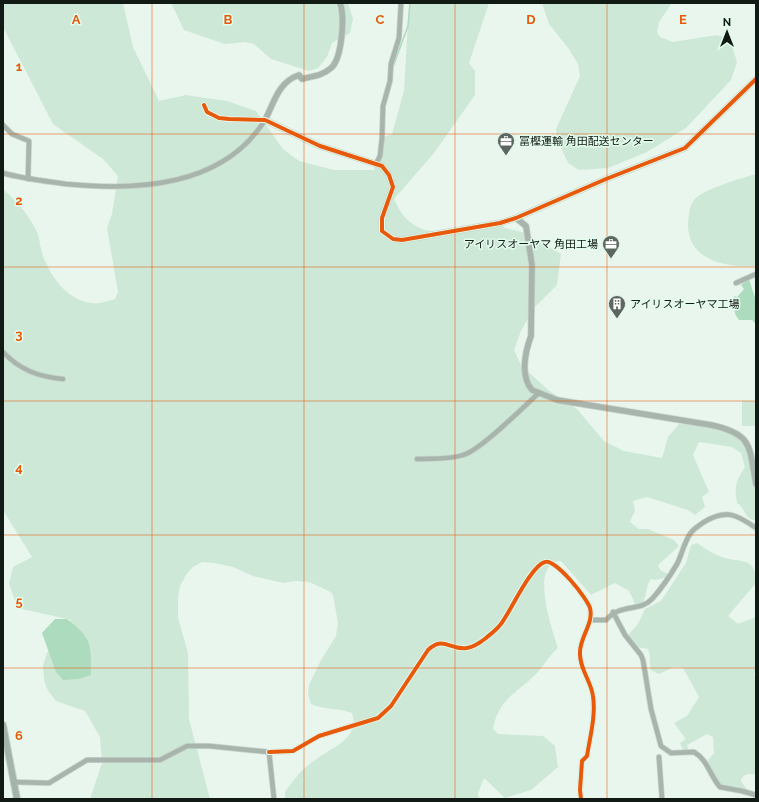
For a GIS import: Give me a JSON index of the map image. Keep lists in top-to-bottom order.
{
  "places": {
    "office": ["冨樫運輸 角田配送センター", "アイリスオーヤマ 角田工場"],
    "building": ["アイリスオーヤマ工場"]
  },
  "north": "top",
  "grid": {
    "columns": [
      "A",
      "B",
      "C",
      "D",
      "E"
    ],
    "rows": [
      "1",
      "2",
      "3",
      "4",
      "5",
      "6"
    ]
  }
}
